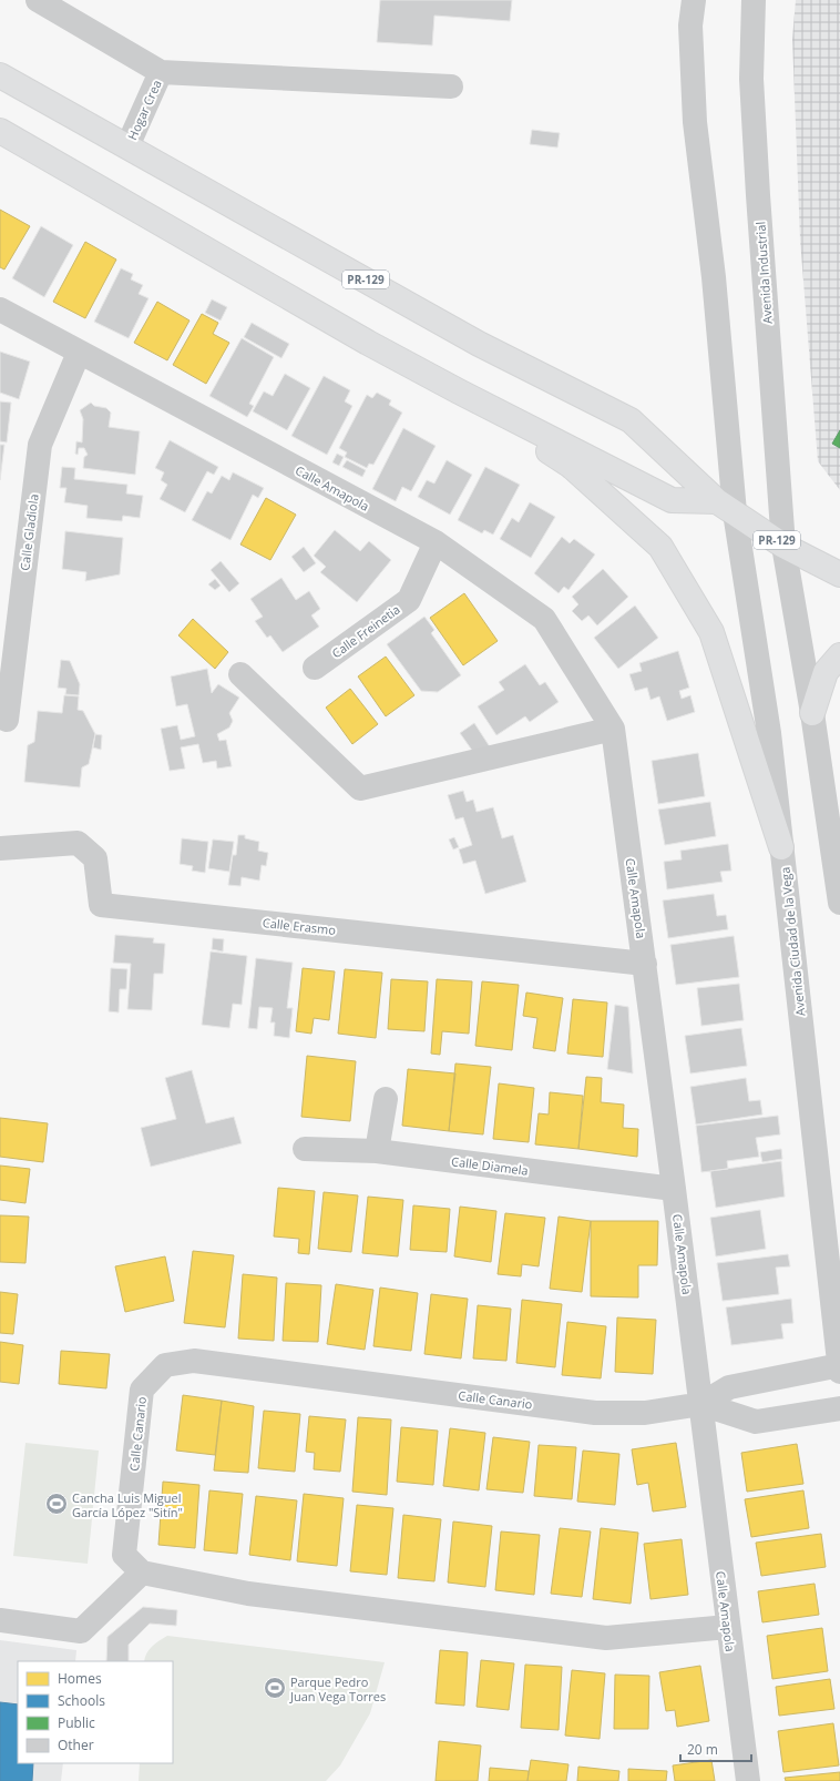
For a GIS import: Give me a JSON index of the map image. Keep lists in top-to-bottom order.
{
  "streets": {
    "main road": ["PR-129"],
    "street": [
      "Hogar Crea",
      "Avenida Industrial",
      "Calle Amapola",
      "Calle Gladiola",
      "Calle Freinetia",
      "Calle Erasmo",
      "Avenida Ciudad de la Vega",
      "Calle Diamela",
      "Calle Canario"
    ]
  },
  "crossings": [
    ["Hogar Crea", "PR-129"],
    ["Avenida Industrial", "PR-129"],
    ["PR-129", "Avenida Ciudad de la Vega"],
    ["Calle Amapola", "Calle Gladiola"],
    ["Calle Amapola", "Calle Freinetia"],
    ["Calle Amapola", "Calle Erasmo"],
    ["Calle Amapola", "Calle Diamela"],
    ["Calle Amapola", "Calle Canario"],
    ["Avenida Ciudad de la Vega", "Calle Canario"]
  ],
  "places": {
    "sports": ["Cancha Luis Miguel García López \"Sitín\"", "Parque Pedro Juan Vega Torres"]
  },
  "legend": [
    "Homes",
    "Schools",
    "Public",
    "Other"
  ],
  "scale_bar": "20 m"
}
